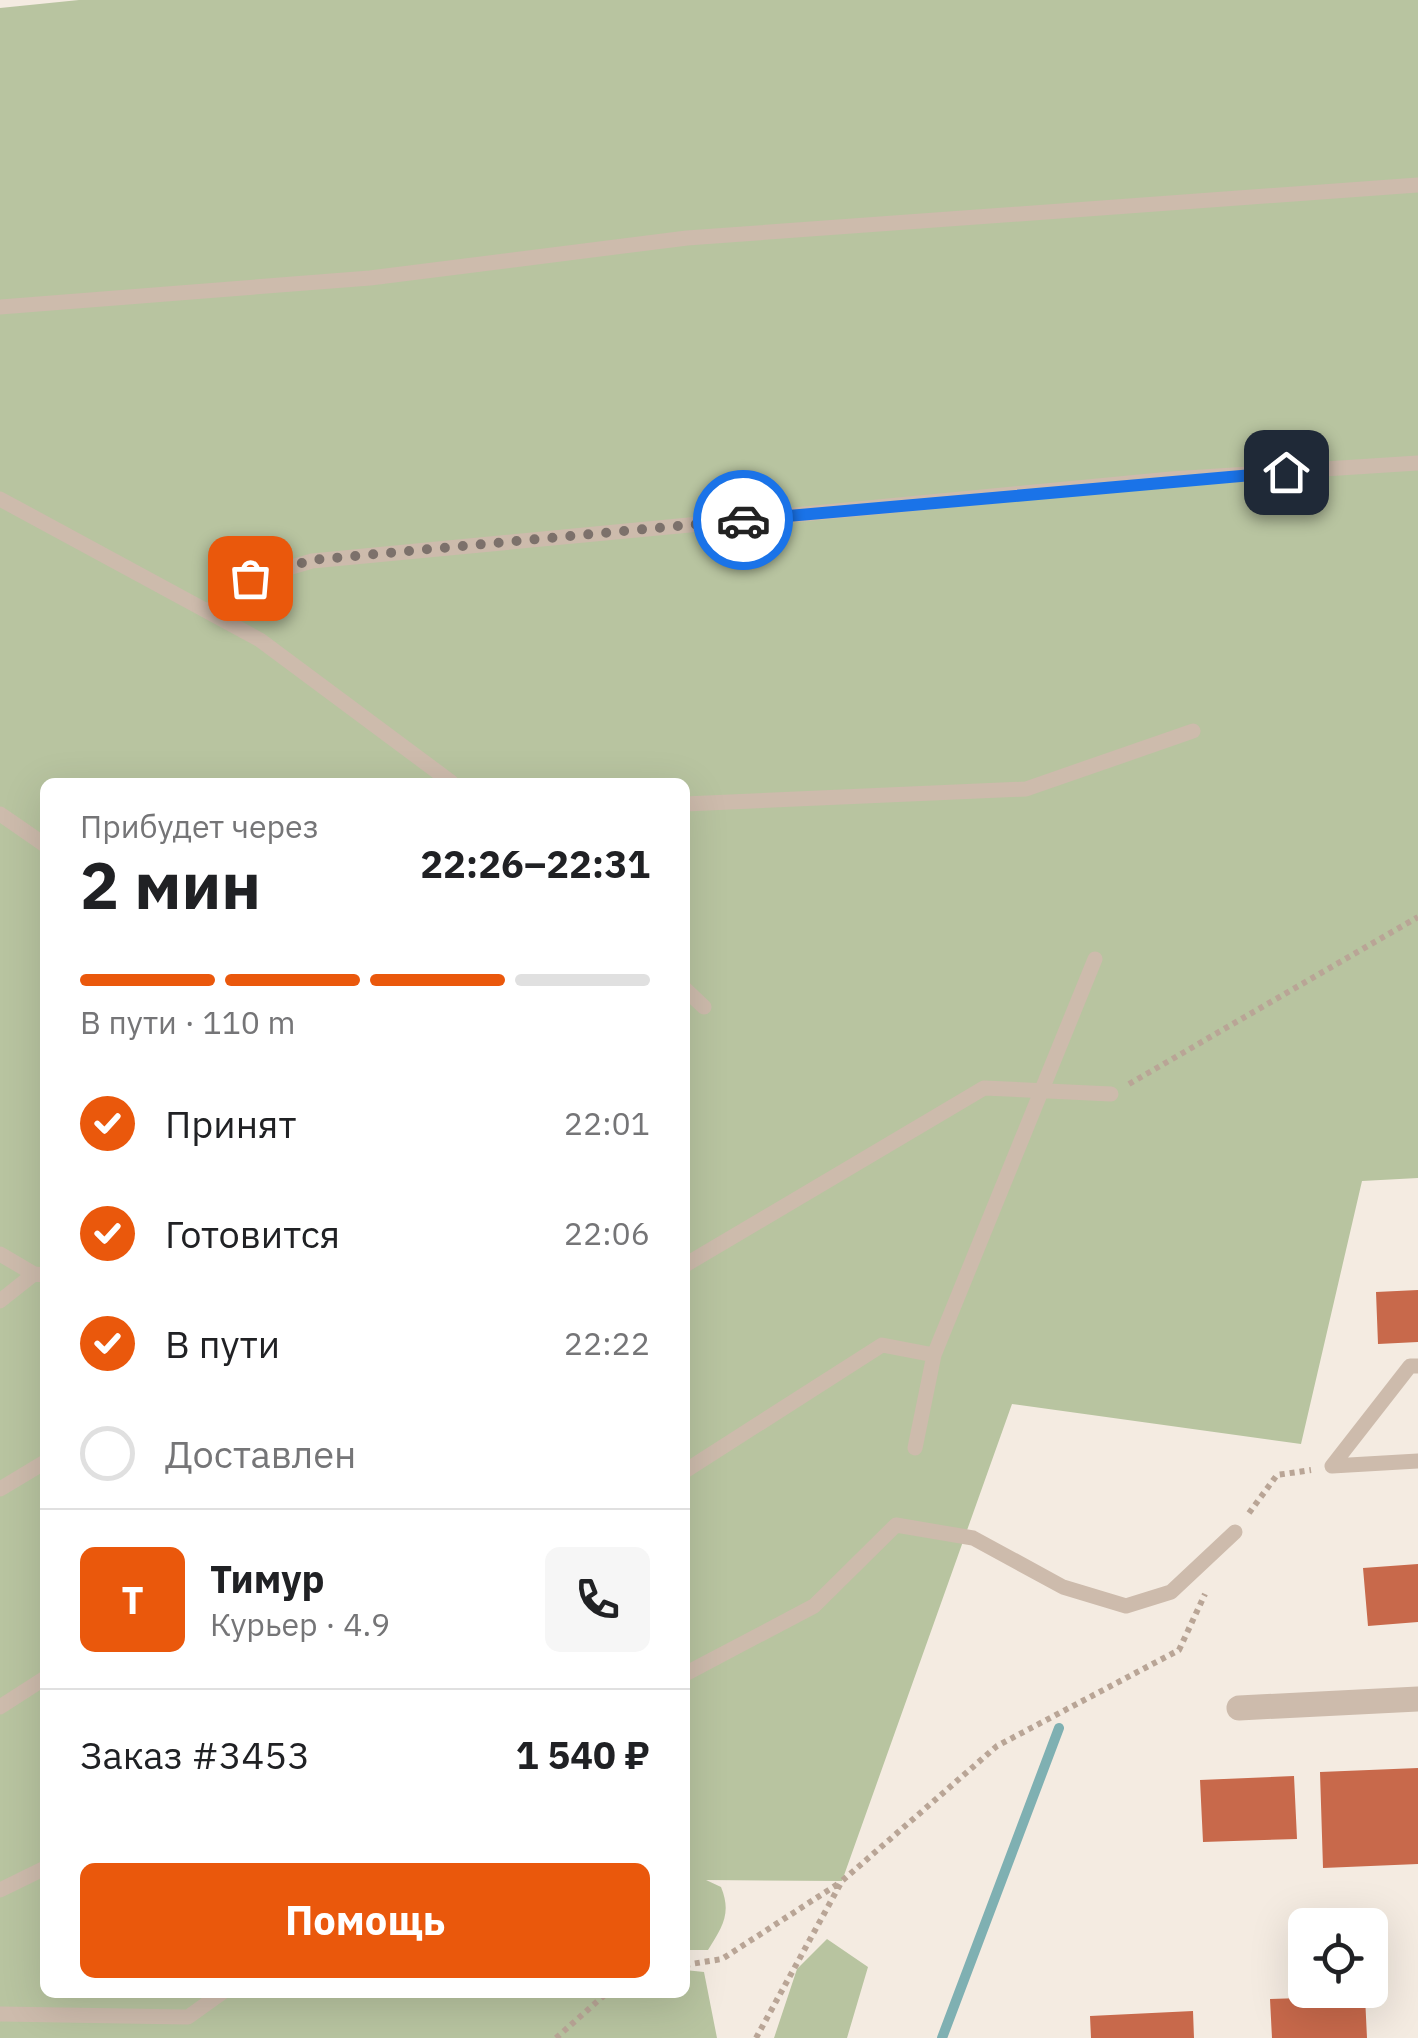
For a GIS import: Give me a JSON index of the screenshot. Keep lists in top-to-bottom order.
{
  "page": {
    "heading": ["2 мин", "Прибудет через", "22:26–22:31"],
    "panel": [
      "Тимур",
      "Курьер · 4.9",
      "Заказ #3453",
      "1 540 ₽"
    ],
    "bar": "В пути · 110 m",
    "list": [
      ["Принят", "22:01"],
      ["Готовится", "22:06"],
      ["В пути", "22:22"],
      "Доставлен"
    ],
    "round": "Т",
    "buttons": "Помощь"
  }
}
